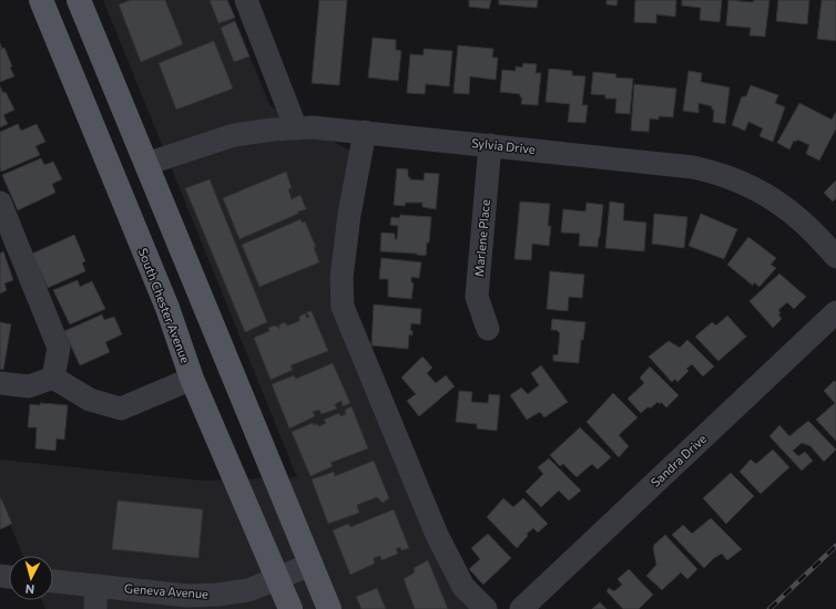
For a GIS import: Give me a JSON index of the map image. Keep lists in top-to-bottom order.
{
  "streets": {
    "main road": ["South Chester Avenue"],
    "street": [
      "Sylvia Drive",
      "Marlene Place",
      "Sandra Drive",
      "Geneva Avenue"
    ]
  },
  "crossings": [
    ["Sylvia Drive", "Marlene Place"],
    ["South Chester Avenue", "Geneva Avenue"]
  ],
  "north": "bottom"
}
